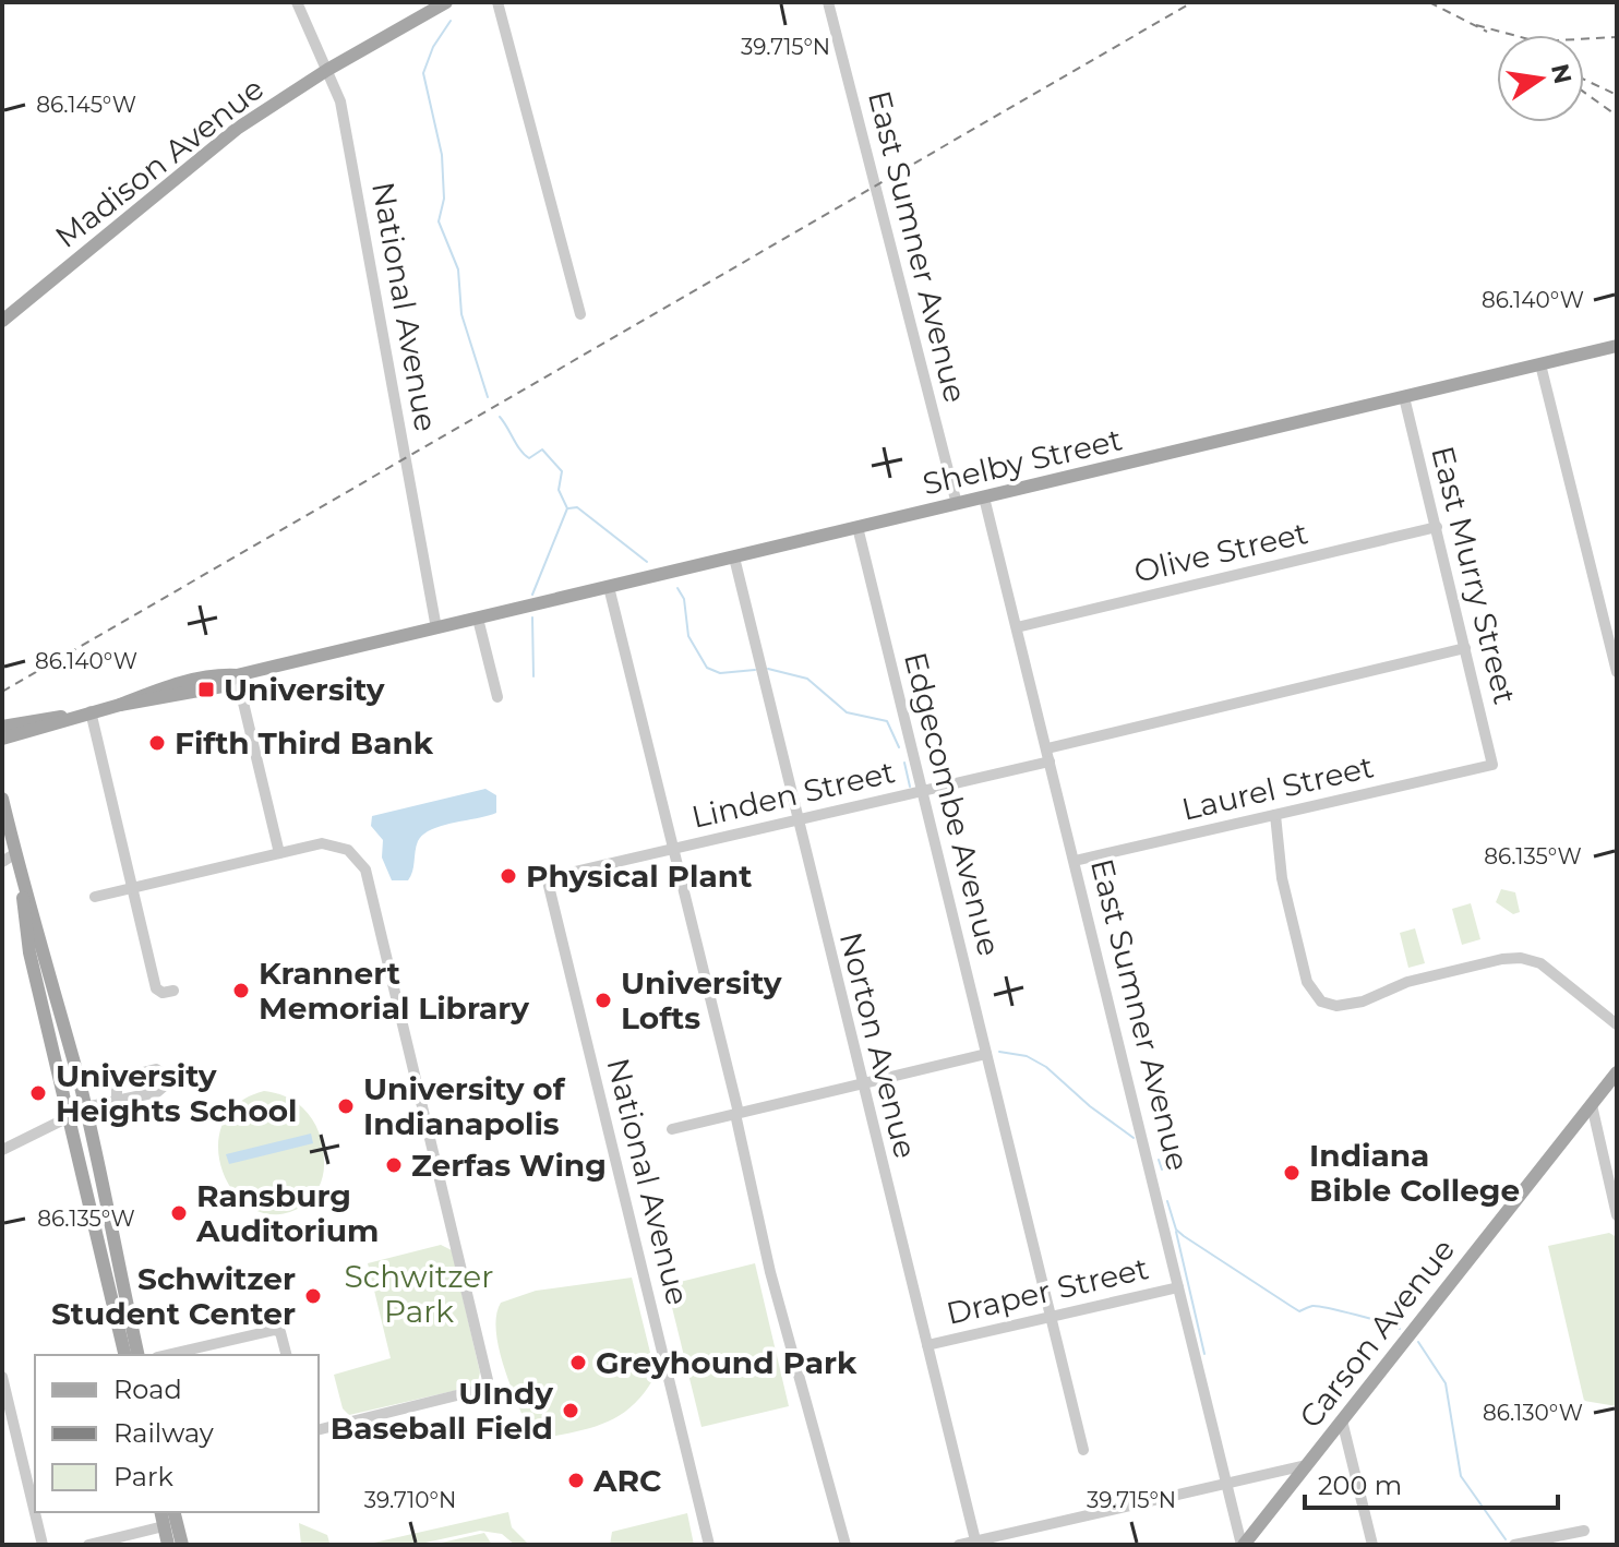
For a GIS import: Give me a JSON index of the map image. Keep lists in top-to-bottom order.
{
  "streets": {
    "main road": ["Madison Avenue", "Shelby Street", "Carson Avenue"],
    "street": [
      "East Sumner Avenue",
      "National Avenue",
      "Olive Street",
      "East Murry Street",
      "Laurel Street",
      "Linden Street",
      "Edgecombe Avenue",
      "Norton Avenue",
      "Draper Street"
    ]
  },
  "crossings": [
    ["Madison Avenue", "National Avenue"],
    ["East Sumner Avenue", "Shelby Street"],
    ["East Sumner Avenue", "Olive Street"],
    ["East Sumner Avenue", "Laurel Street"],
    ["East Sumner Avenue", "Linden Street"],
    ["East Sumner Avenue", "Draper Street"],
    ["East Sumner Avenue", "Carson Avenue"],
    ["National Avenue", "Shelby Street"],
    ["National Avenue", "Linden Street"],
    ["Shelby Street", "East Murry Street"],
    ["Shelby Street", "Edgecombe Avenue"],
    ["Shelby Street", "Norton Avenue"],
    ["Olive Street", "East Murry Street"],
    ["East Murry Street", "Laurel Street"],
    ["East Murry Street", "Linden Street"],
    ["Linden Street", "Edgecombe Avenue"],
    ["Linden Street", "Norton Avenue"],
    ["Edgecombe Avenue", "Draper Street"],
    ["Norton Avenue", "Draper Street"]
  ],
  "parks": ["Schwitzer Park"],
  "places": {
    "transit": ["University"],
    "other": [
      "Fifth Third Bank",
      "Physical Plant",
      "Krannert Memorial Library",
      "University Lofts",
      "University Heights School",
      "University of Indianapolis",
      "Zerfas Wing",
      "Indiana Bible College",
      "Ransburg Auditorium",
      "Schwitzer Student Center",
      "Greyhound Park",
      "UIndy Baseball Field",
      "ARC"
    ]
  },
  "legend": ["Road", "Railway", "Park"],
  "scale_bar": "200 m",
  "north": "right",
  "coordinates": [
    "39.715°N",
    "86.145°W",
    "86.140°W",
    "86.135°W",
    "86.130°W",
    "39.710°N"
  ]
}
